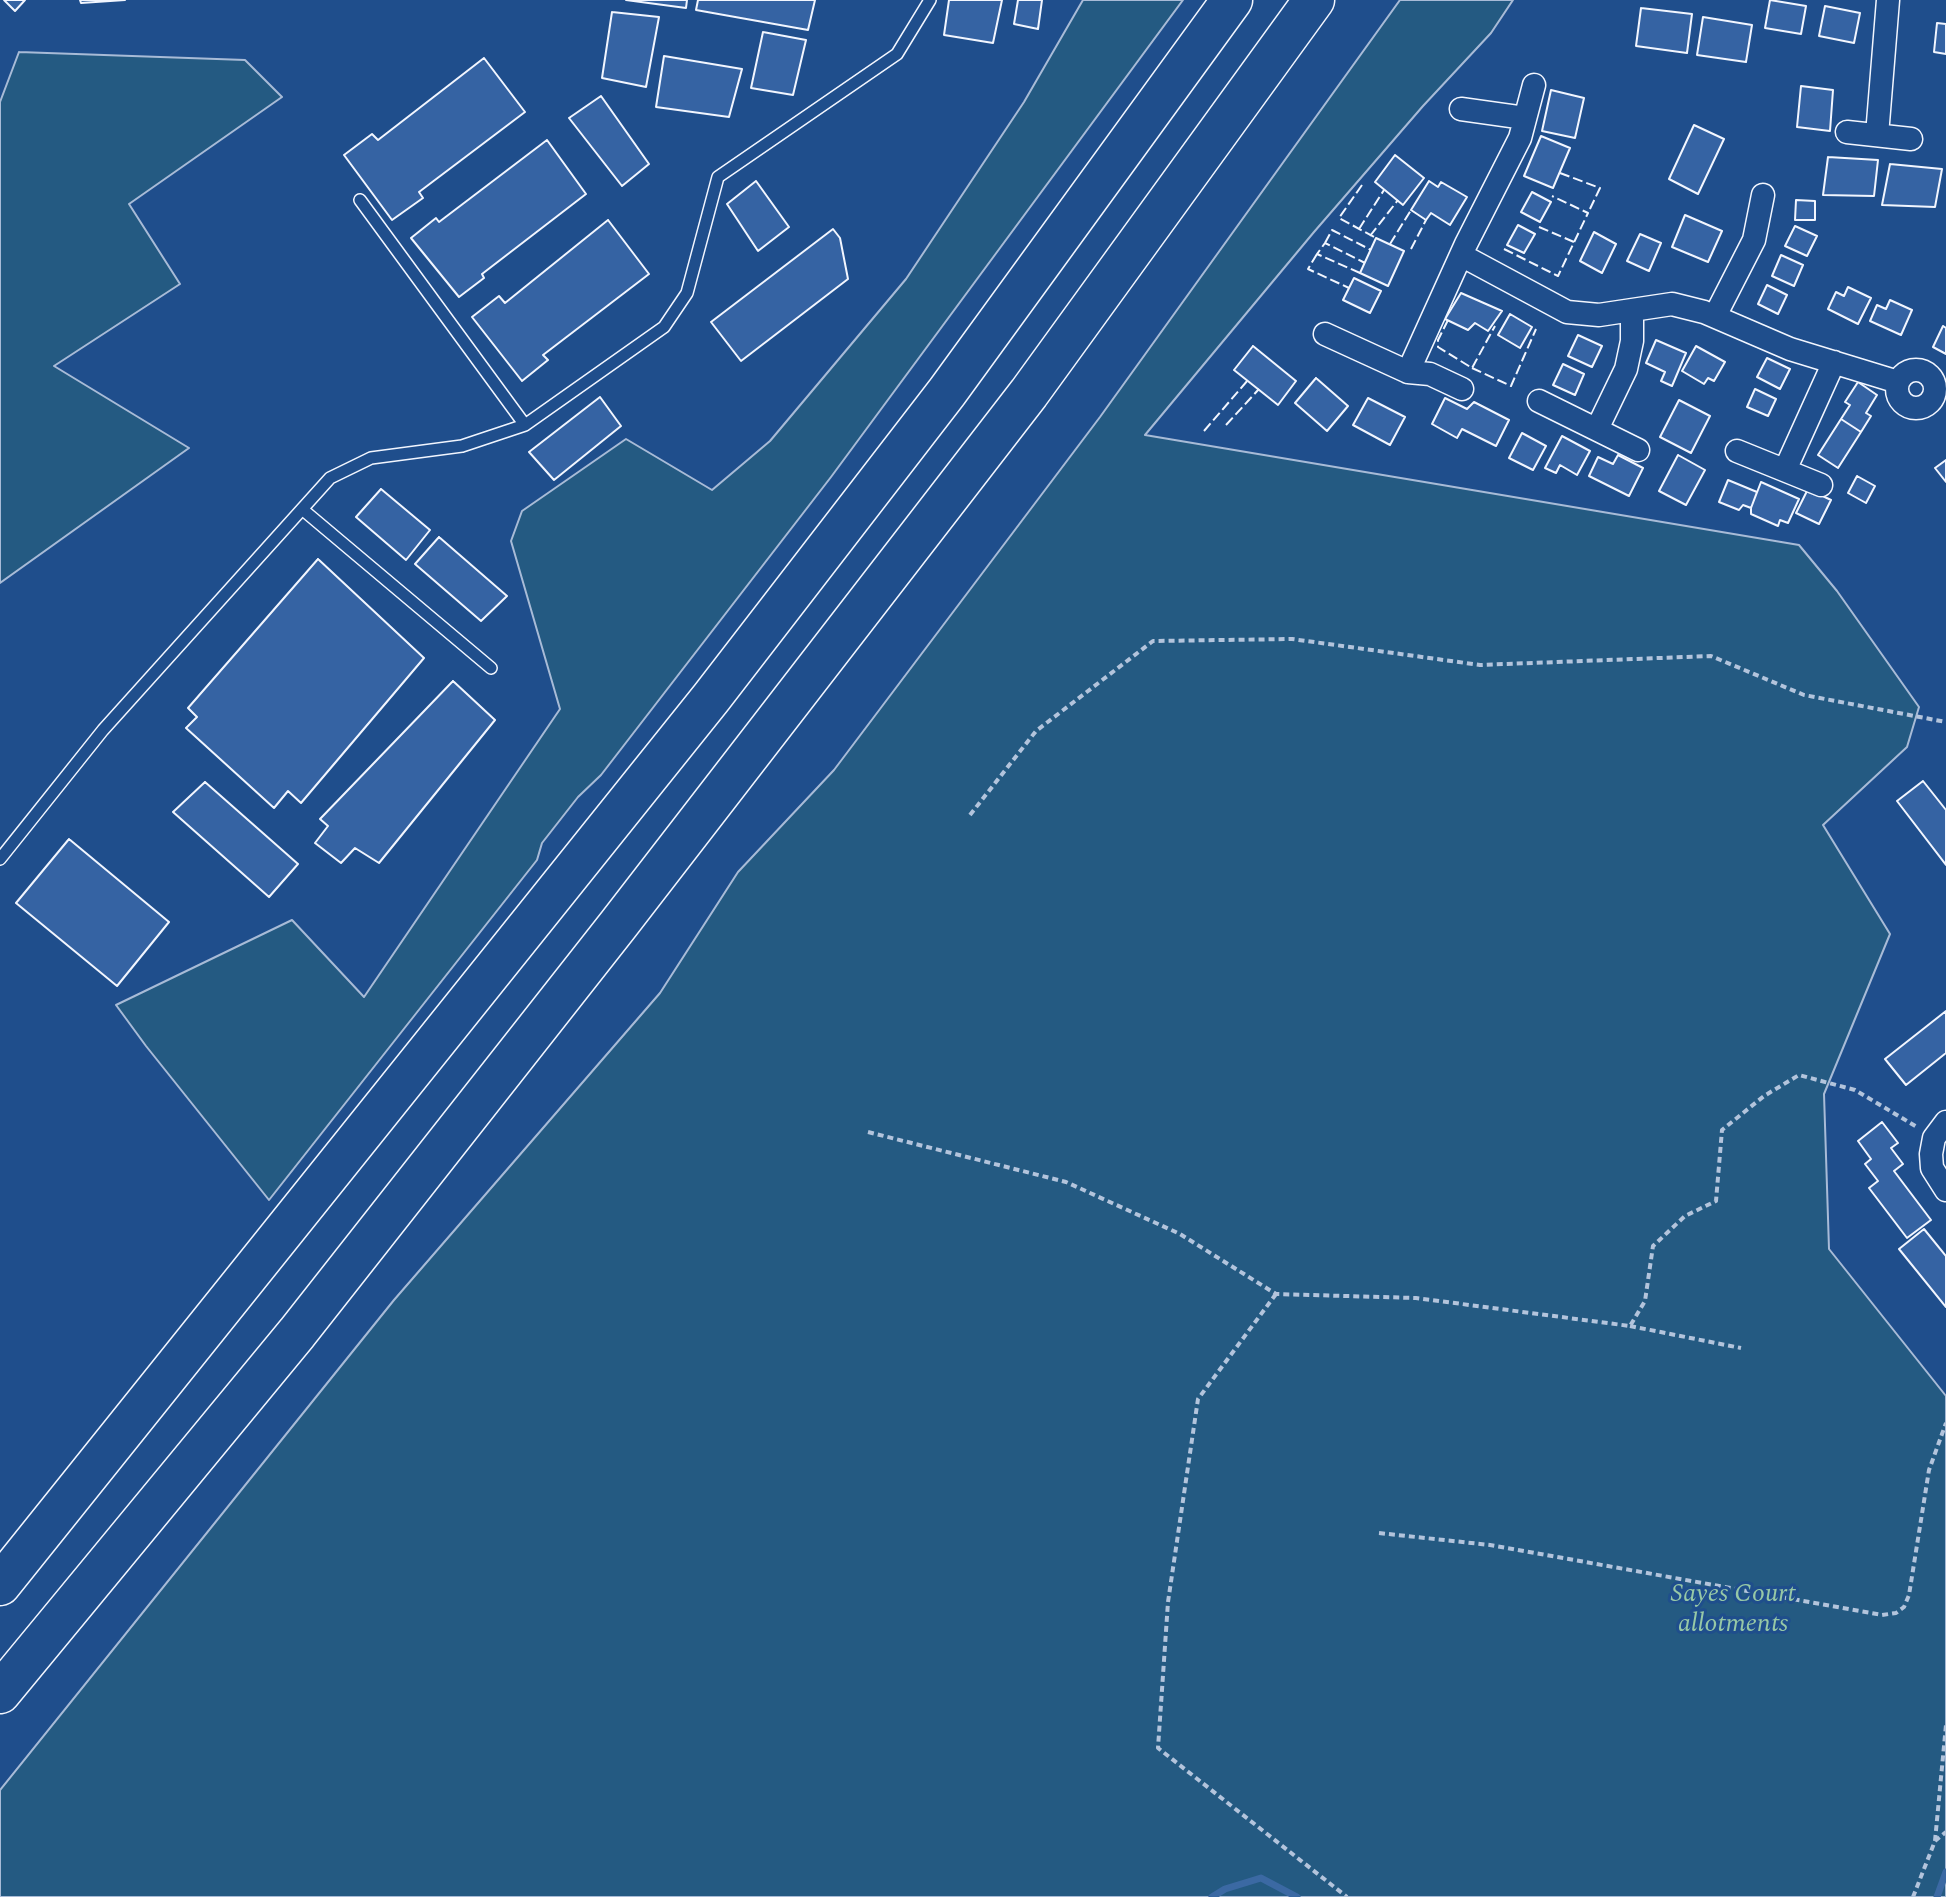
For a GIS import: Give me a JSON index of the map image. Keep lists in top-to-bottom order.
{
  "parks": ["Sayes Court allotments"]
}
